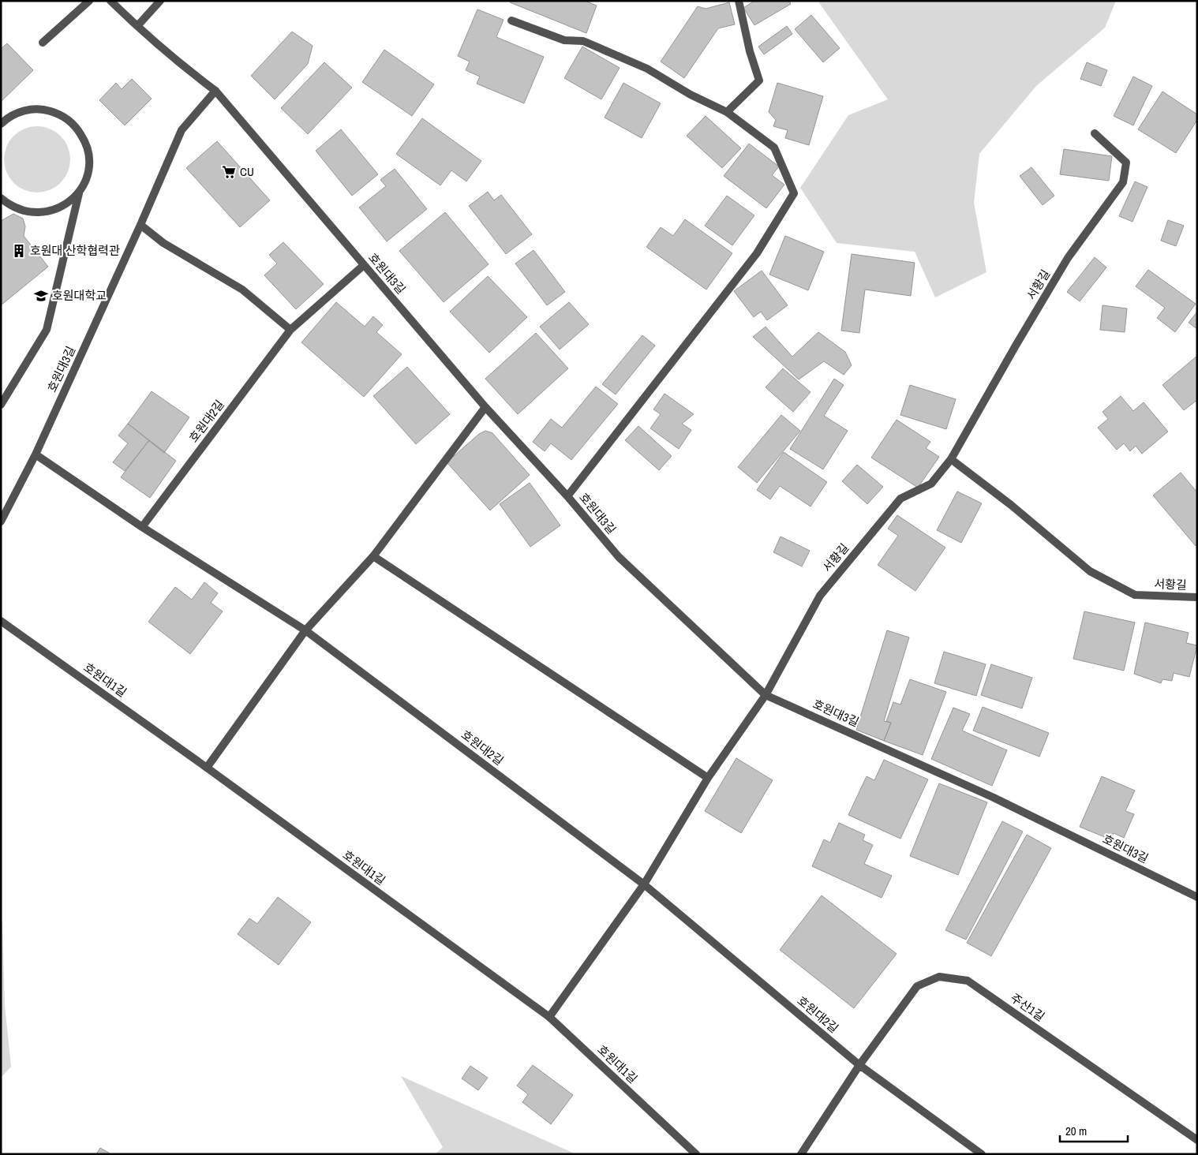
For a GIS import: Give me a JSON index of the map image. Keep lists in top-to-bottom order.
{
  "streets": {
    "street": [
      "호원대3길",
      "서황길",
      "호원대2길",
      "호원대1길",
      "주산1길"
    ]
  },
  "crossings": [
    ["호원대3길", "서황길"],
    ["호원대3길", "호원대2길"],
    ["호원대2길", "주산1길"]
  ],
  "places": {
    "supermarket": ["CU"],
    "building": ["호원대 산학협력관"],
    "school or university": ["호원대학교"]
  },
  "scale_bar": "20 m"
}
